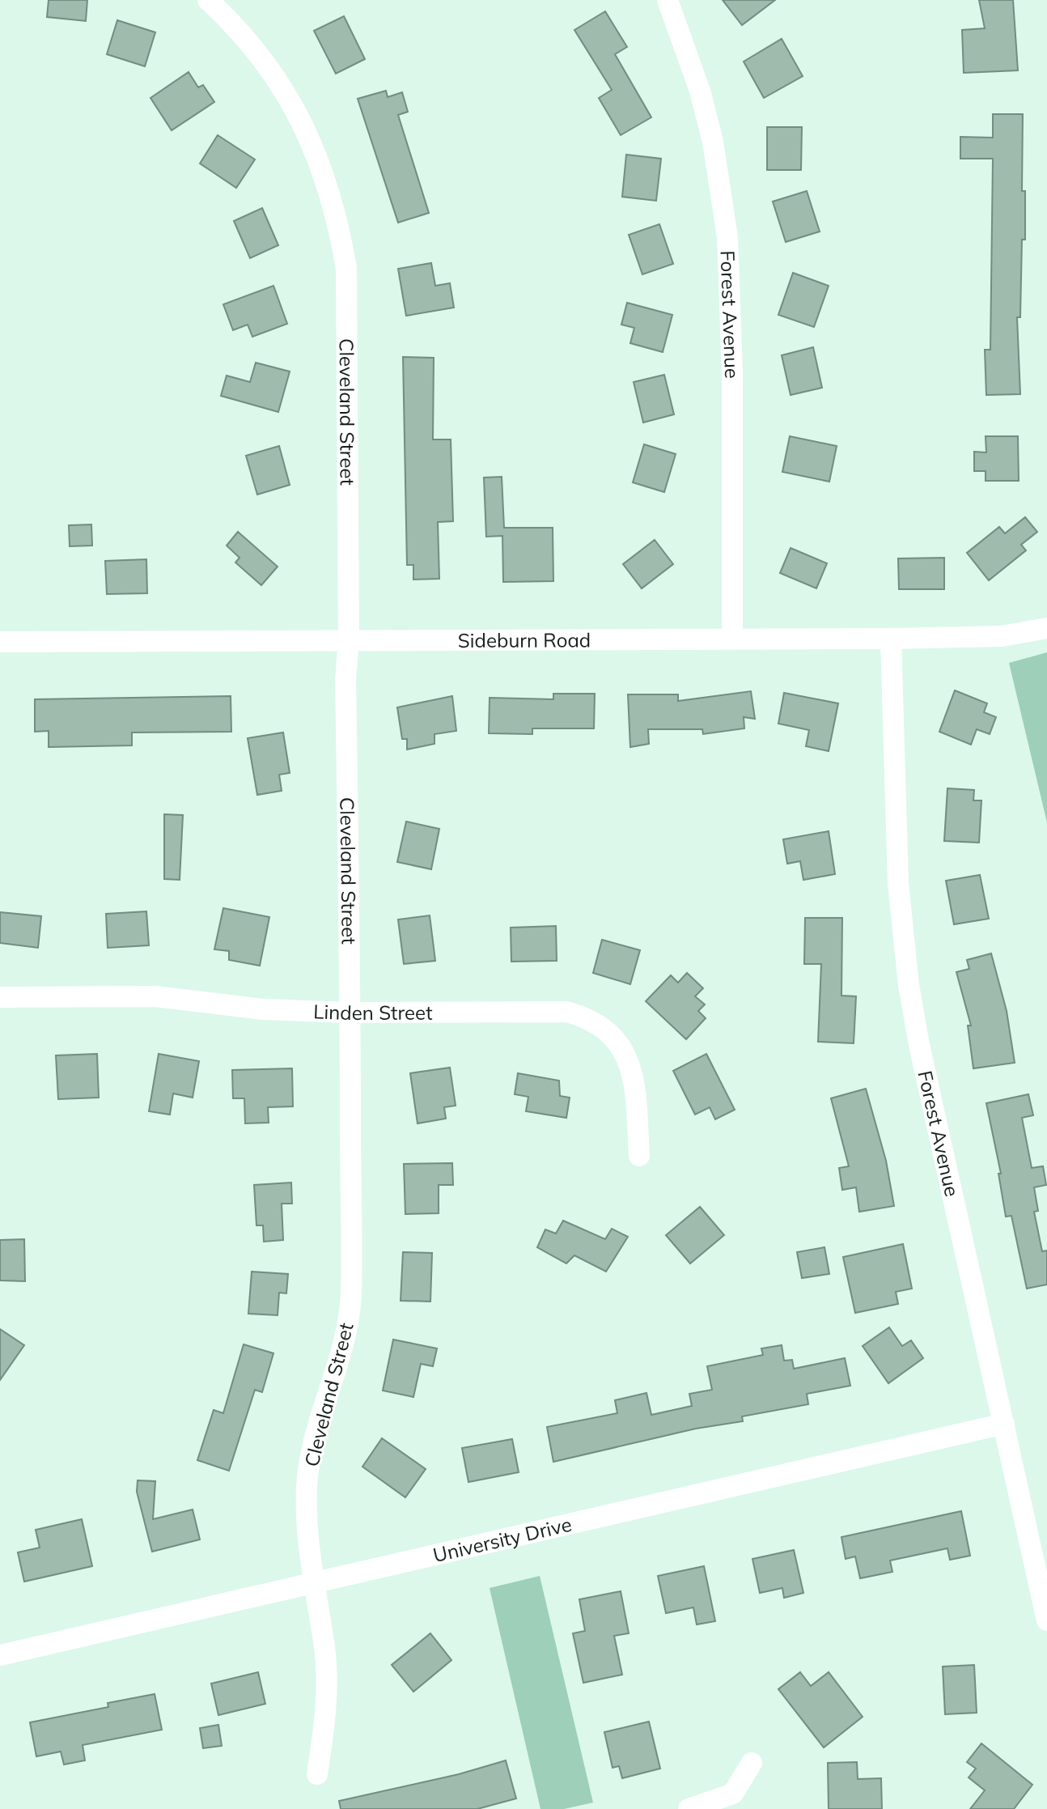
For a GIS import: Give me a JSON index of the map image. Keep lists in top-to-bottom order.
{
  "streets": {
    "street": [
      "Forest Avenue",
      "Cleveland Street",
      "Sideburn Road",
      "Linden Street",
      "University Drive"
    ]
  },
  "crossings": [
    ["Forest Avenue", "Sideburn Road"],
    ["Forest Avenue", "University Drive"],
    ["Cleveland Street", "Sideburn Road"],
    ["Cleveland Street", "Linden Street"],
    ["Cleveland Street", "University Drive"]
  ]
}
